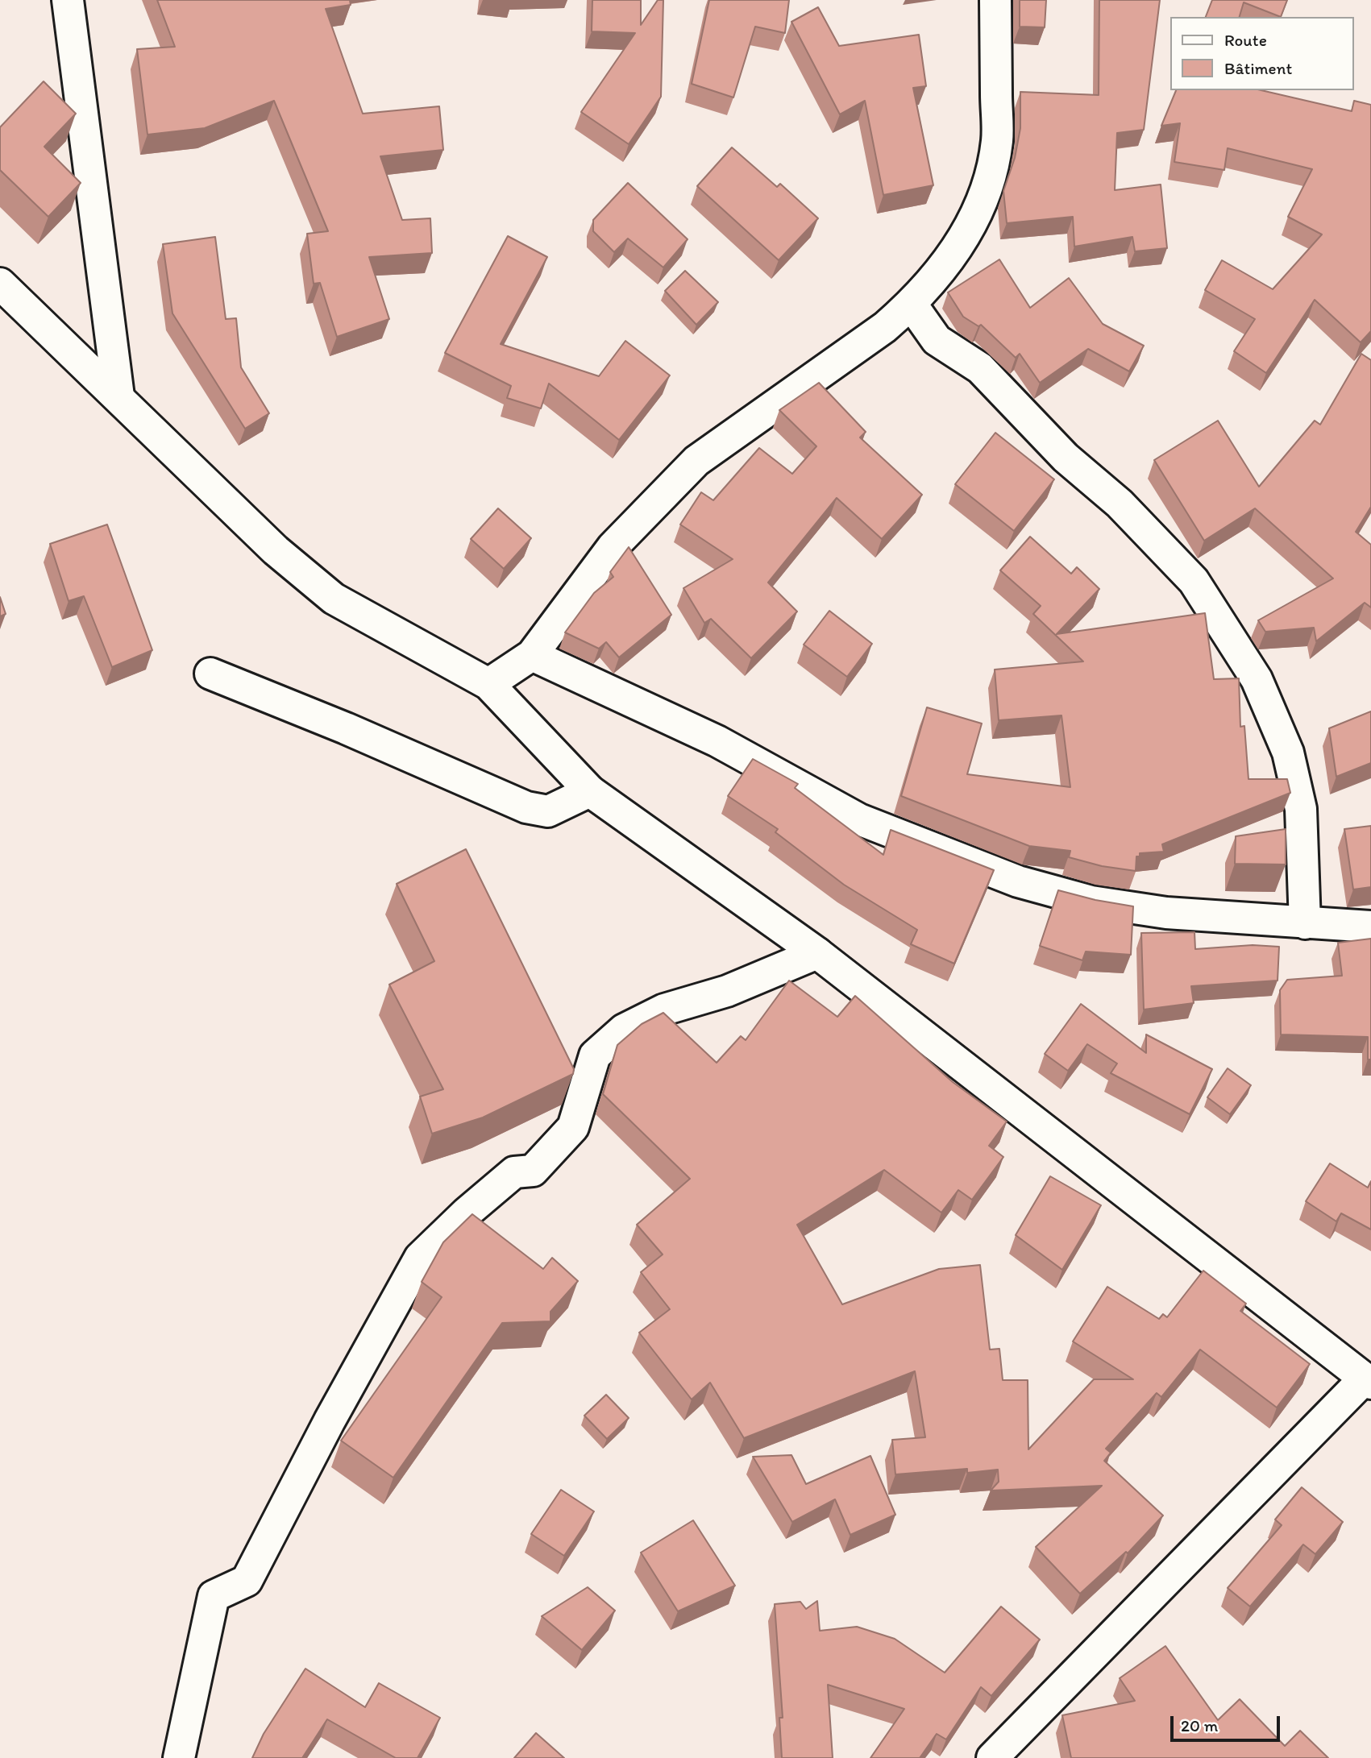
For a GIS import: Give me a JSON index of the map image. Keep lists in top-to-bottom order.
{
  "legend": ["Route", "Bâtiment"],
  "scale_bar": "20 m"
}
